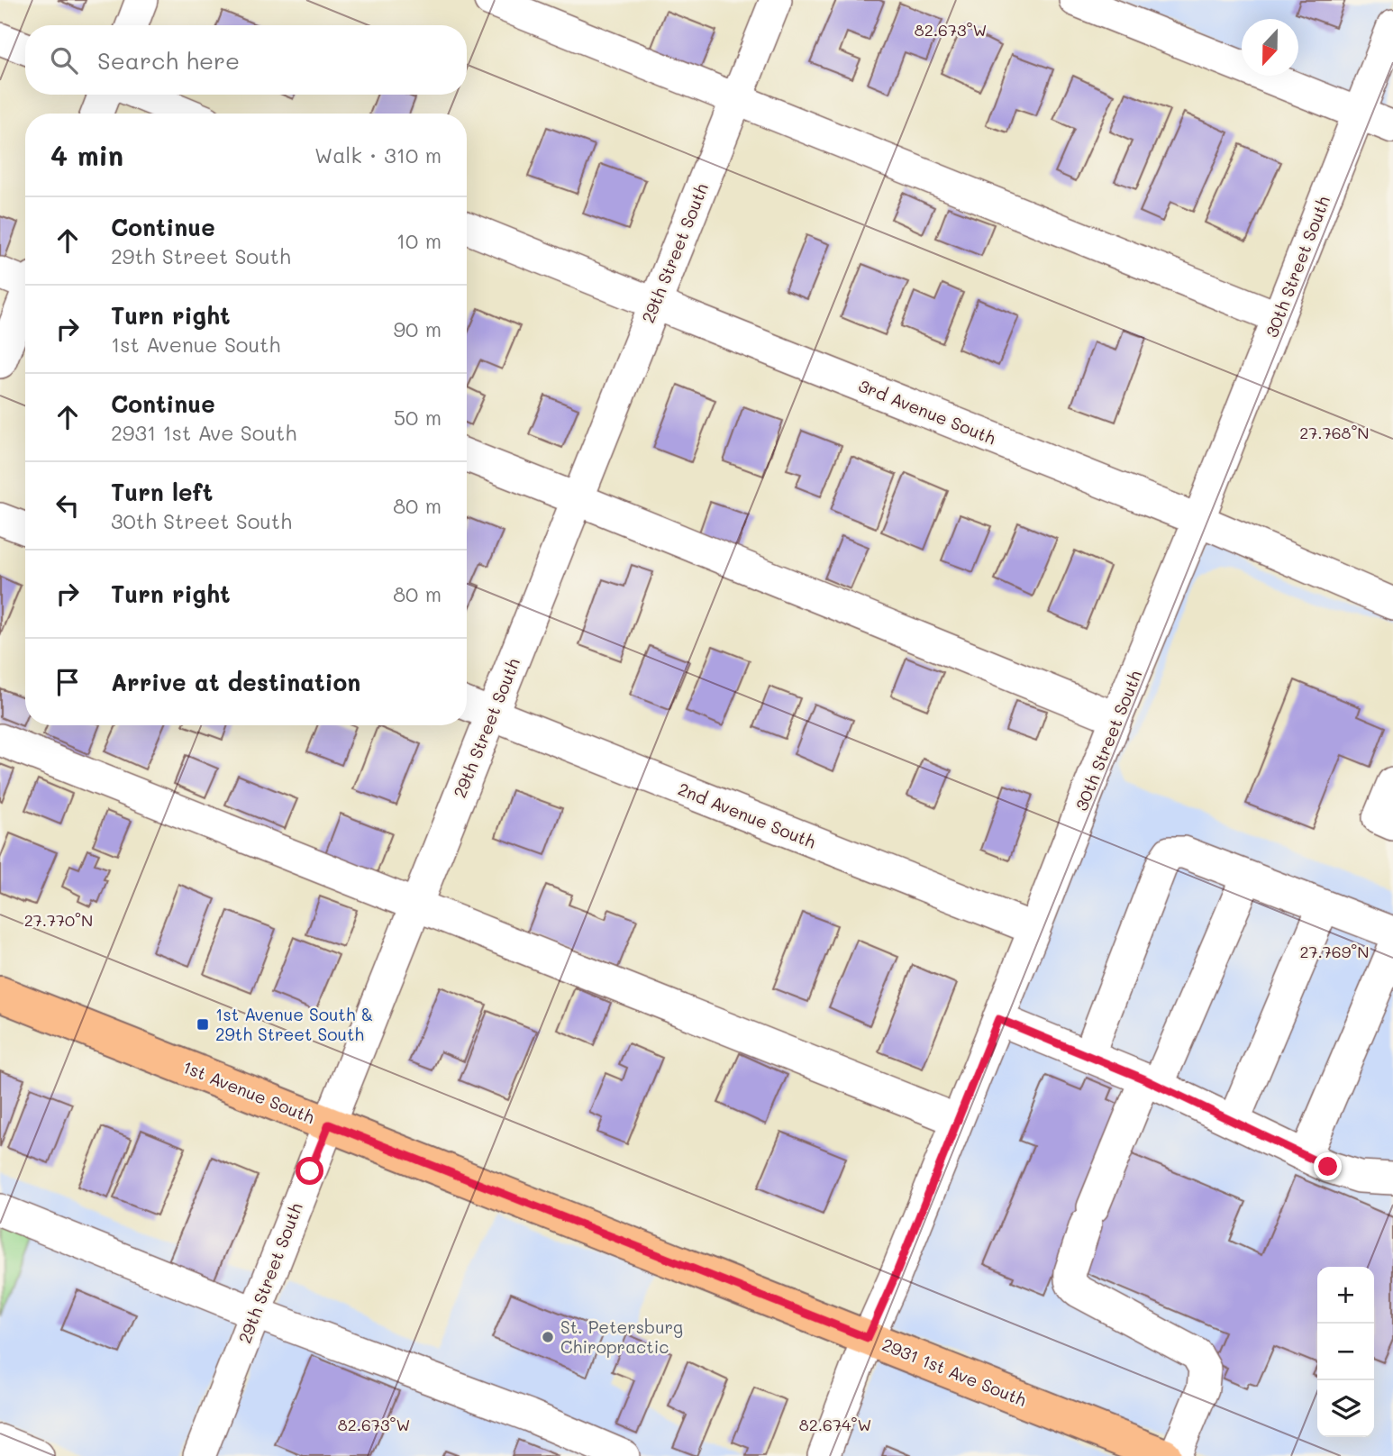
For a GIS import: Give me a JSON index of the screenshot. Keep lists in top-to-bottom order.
{
  "streets": {
    "main road": ["1st Avenue South", "2931 1st Ave South"],
    "street": [
      "29th Street South",
      "30th Street South",
      "3rd Avenue South",
      "2nd Avenue South"
    ]
  },
  "crossings": [
    ["29th Street South", "3rd Avenue South"],
    ["29th Street South", "2nd Avenue South"],
    ["29th Street South", "1st Avenue South"],
    ["30th Street South", "3rd Avenue South"],
    ["30th Street South", "2nd Avenue South"],
    ["30th Street South", "2931 1st Ave South"],
    ["1st Avenue South", "2931 1st Ave South"]
  ],
  "places": {
    "transit": ["1st Avenue South & 29th Street South"],
    "other": ["St. Petersburg Chiropractic"]
  },
  "north": "bottom",
  "page": {
    "search": "Search here",
    "heading": ["4 min", "Walk · 310 m"],
    "list": [
      ["Continue", "29th Street South", "10 m"],
      ["Turn right", "1st Avenue South", "90 m"],
      ["Continue", "2931 1st Ave South", "50 m"],
      ["Turn left", "30th Street South", "80 m"],
      ["Turn right", "80 m"],
      "Arrive at destination"
    ],
    "map_buttons": ["+", "−"]
  },
  "coordinates": [
    "82.673°W",
    "27.768°N",
    "27.770°N",
    "27.769°N",
    "82.674°W"
  ]
}
